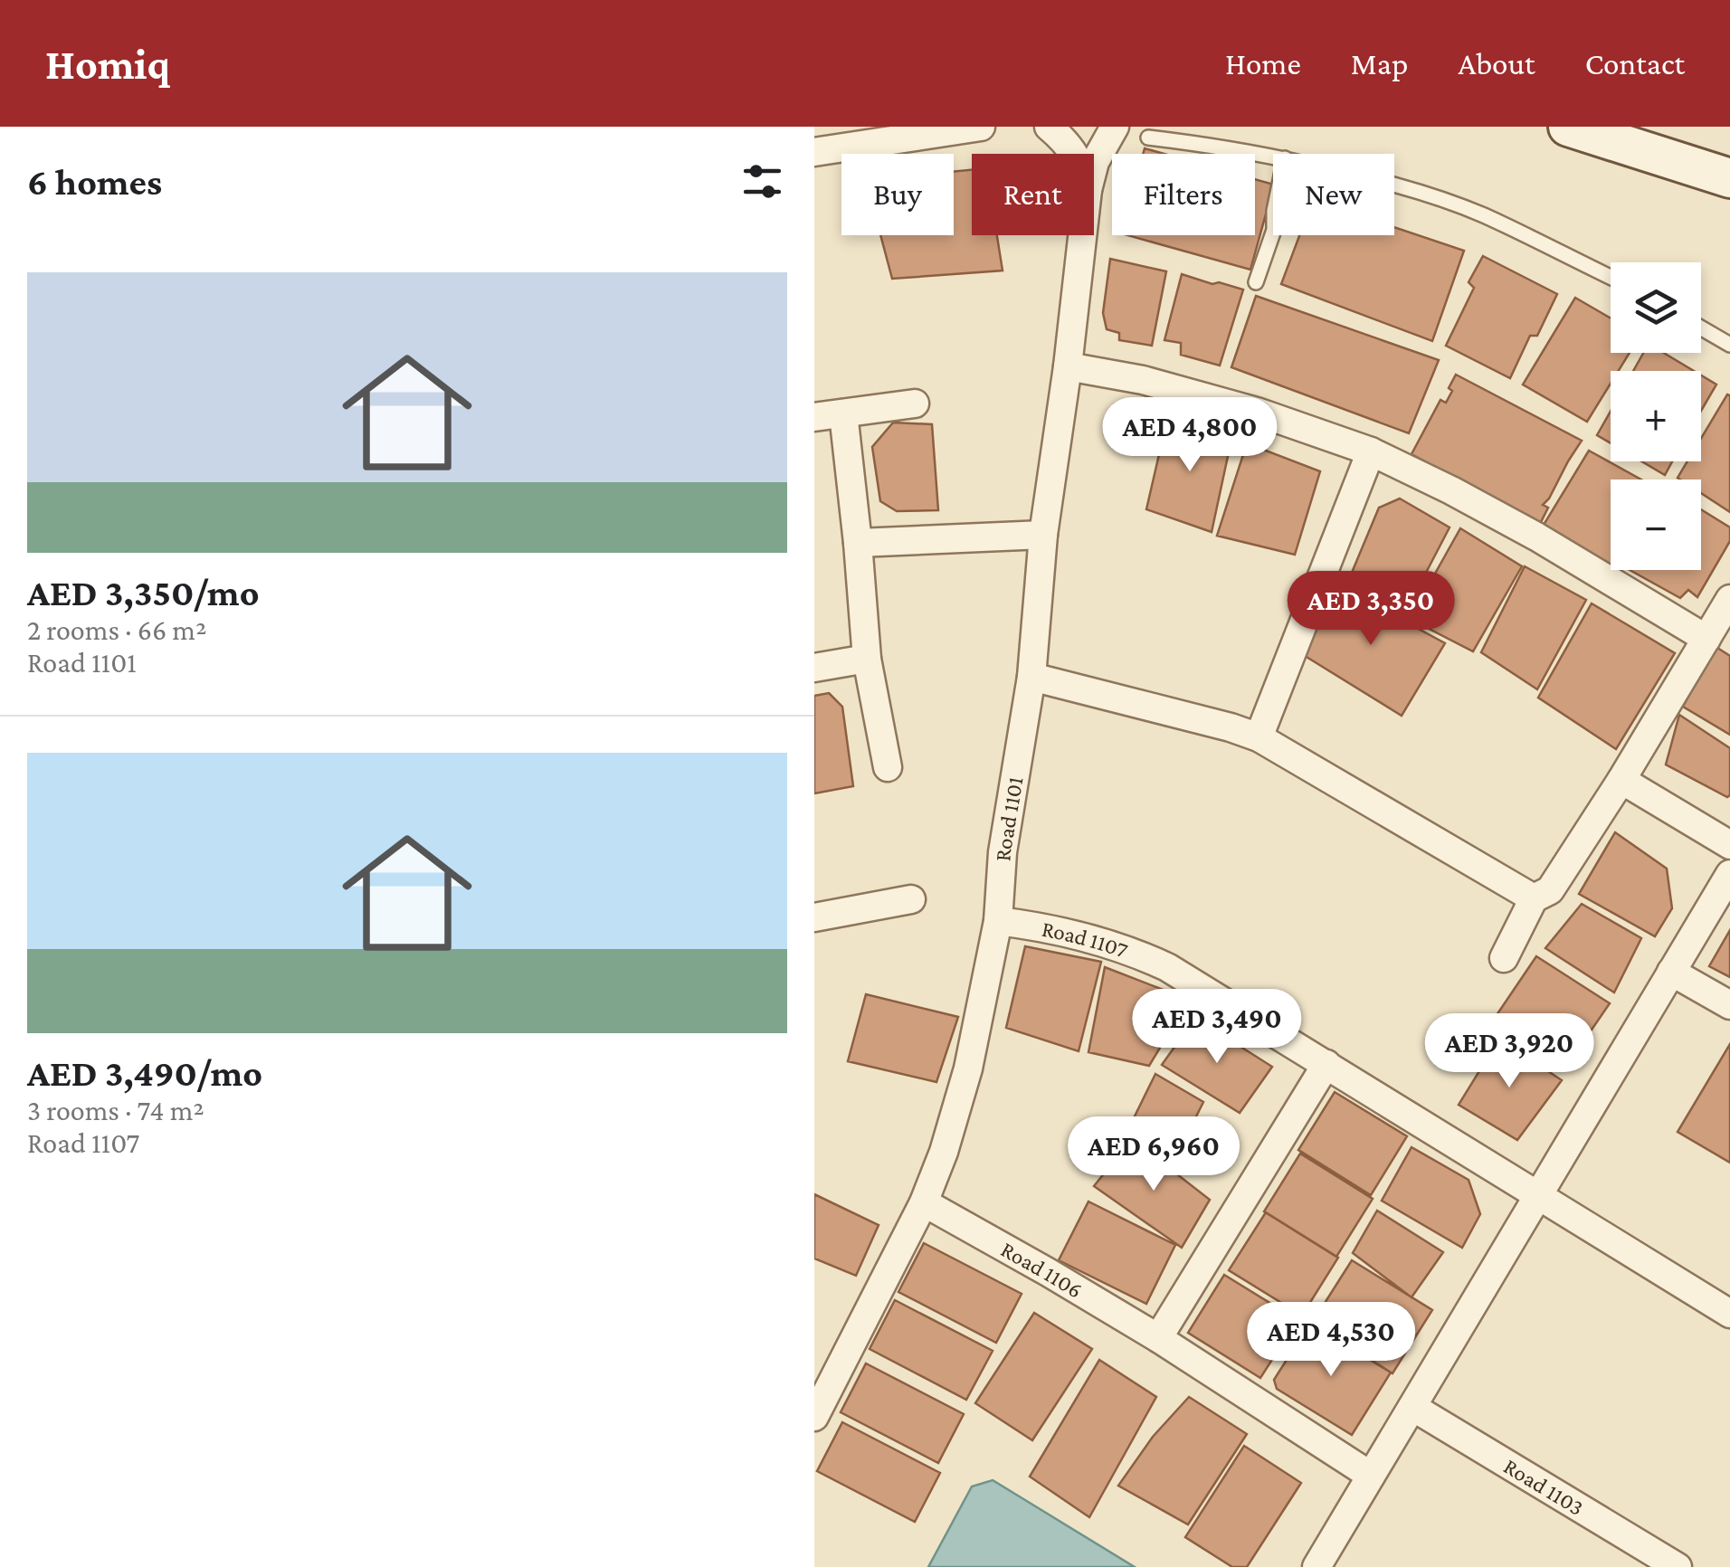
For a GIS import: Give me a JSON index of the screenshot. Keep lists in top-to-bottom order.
{
  "streets": {
    "street": [
      "Road 1101",
      "Road 1107",
      "Road 1106",
      "Road 1103"
    ]
  },
  "crossings": [
    ["Road 1101", "Road 1107"],
    ["Road 1101", "Road 1106"]
  ],
  "page": {
    "header": "Homiq",
    "nav": [
      "Home",
      "Map",
      "About",
      "Contact"
    ],
    "heading": "6 homes",
    "chip": [
      "Buy",
      "Rent",
      "Filters",
      "New"
    ],
    "list": [
      {
        "name": "AED 3,350/mo",
        "note": "2 rooms · 66 m² · Road 1101"
      },
      {
        "name": "AED 3,490/mo",
        "note": "3 rooms · 74 m² · Road 1107"
      }
    ],
    "map_buttons": ["+", "−"],
    "price": [
      "AED 4,800",
      "AED 3,350",
      "AED 3,490",
      "AED 3,920",
      "AED 6,960",
      "AED 4,530"
    ]
  }
}
